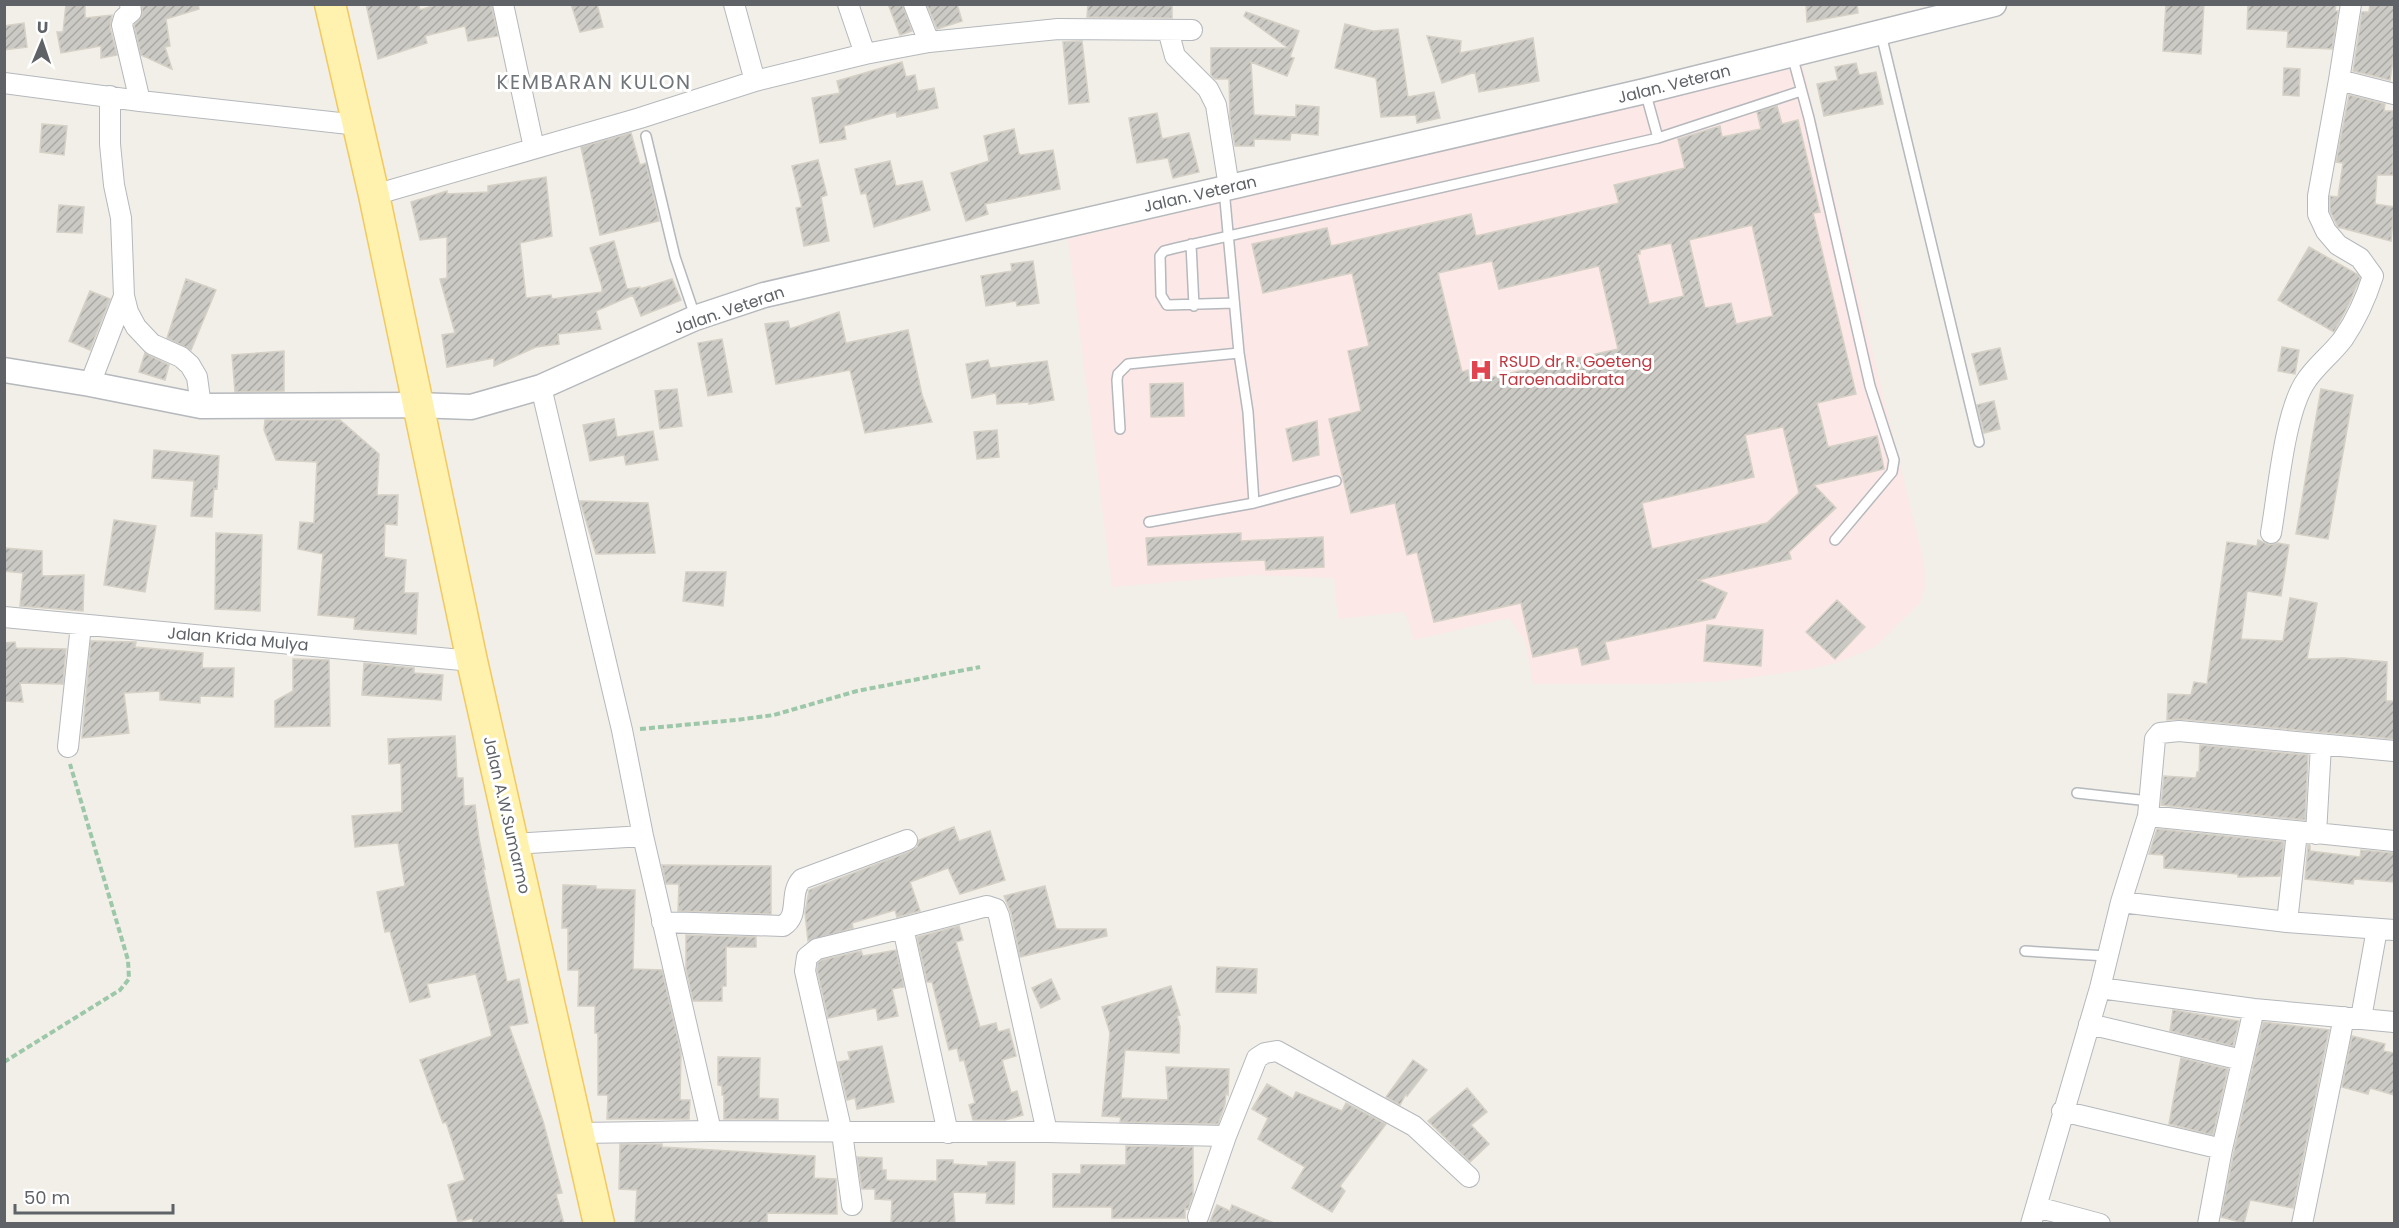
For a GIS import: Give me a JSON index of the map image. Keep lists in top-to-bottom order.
{
  "streets": {
    "main road": ["Jalan A.W.Sumarmo"],
    "street": ["Jalan. Veteran", "Jalan Krida Mulya"]
  },
  "crossings": [
    ["Jalan. Veteran", "Jalan A.W.Sumarmo"],
    ["Jalan Krida Mulya", "Jalan A.W.Sumarmo"]
  ],
  "districts": ["KEMBARAN KULON"],
  "places": {
    "hospital": ["RSUD dr R. Goeteng Taroenadibrata"]
  },
  "scale_bar": "50 m",
  "north": "top"
}
